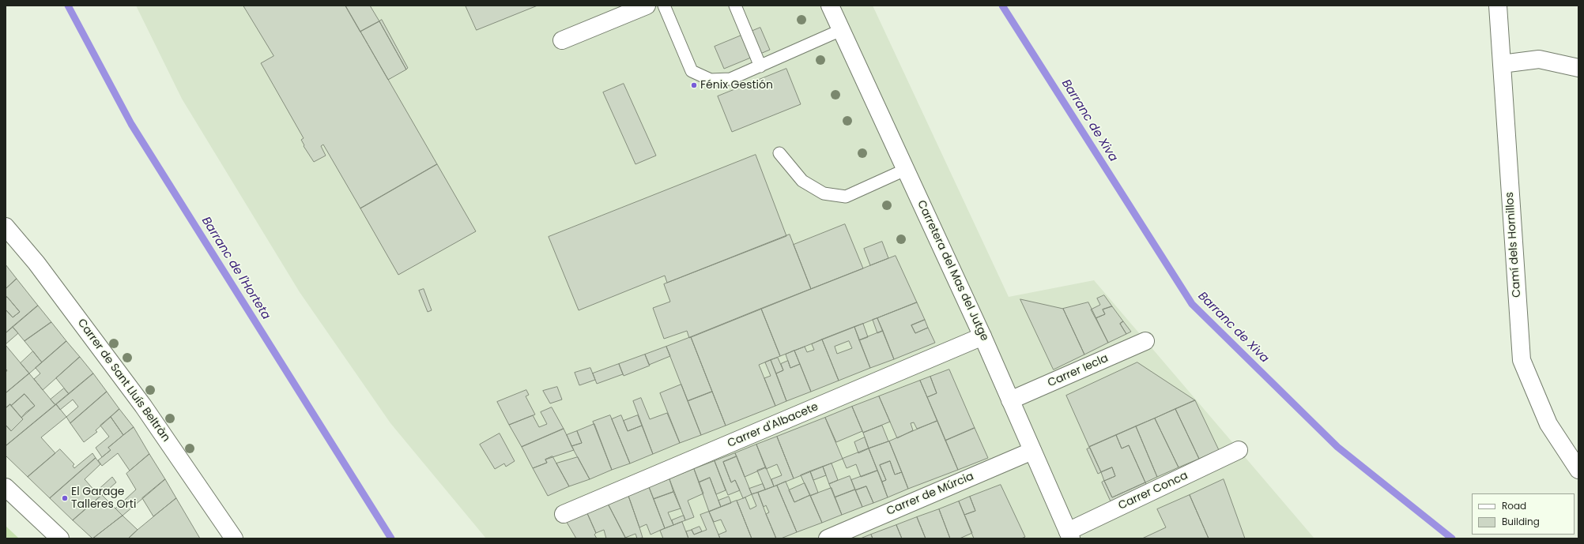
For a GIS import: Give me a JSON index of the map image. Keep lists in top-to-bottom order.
{
  "streets": {
    "street": [
      "Camí dels Hornillos",
      "Carretera del Mas del Jutge",
      "Carrer Iecla",
      "Carrer de Sant Lluís Beltràn",
      "Carrer d'Albacete",
      "Carrer Conca",
      "Carrer de Múrcia"
    ]
  },
  "crossings": [
    ["Carretera del Mas del Jutge", "Carrer Iecla"],
    ["Carretera del Mas del Jutge", "Carrer d'Albacete"],
    ["Carretera del Mas del Jutge", "Carrer Conca"],
    ["Carretera del Mas del Jutge", "Carrer de Múrcia"]
  ],
  "water": ["Barranc de Xiva", "Barranc de l'Horteta"],
  "places": ["Fénix Gestión", "El Garage Talleres Orti"],
  "legend": ["Road", "Building"]
}
